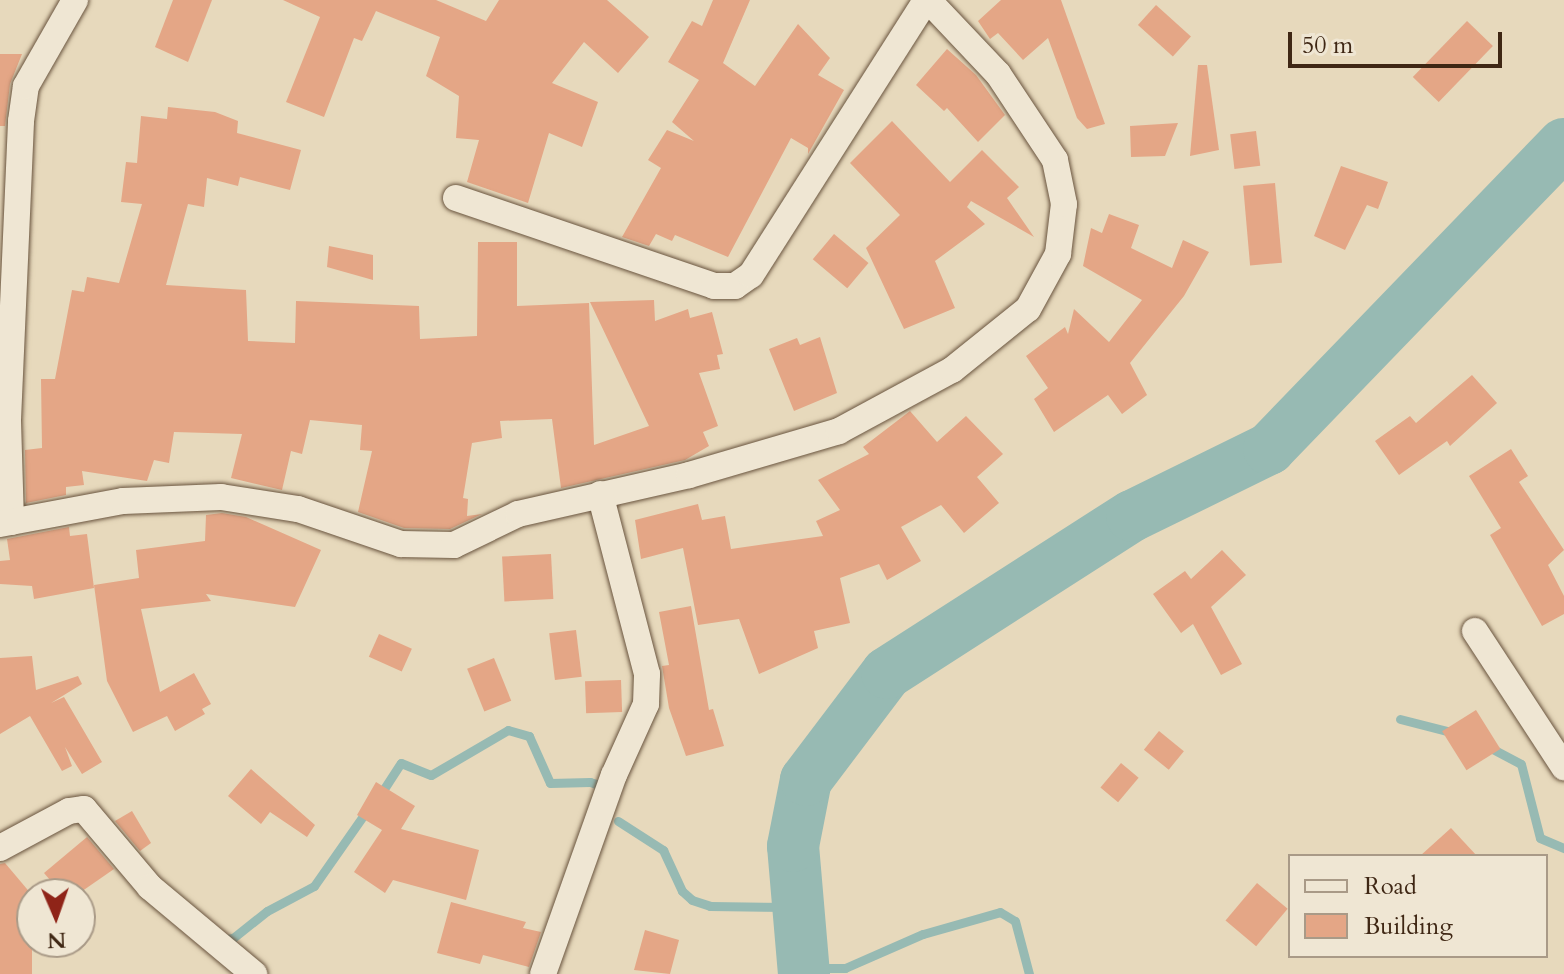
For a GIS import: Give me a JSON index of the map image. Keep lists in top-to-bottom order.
{
  "legend": ["Road", "Building"],
  "scale_bar": "50 m",
  "north": "bottom"
}
